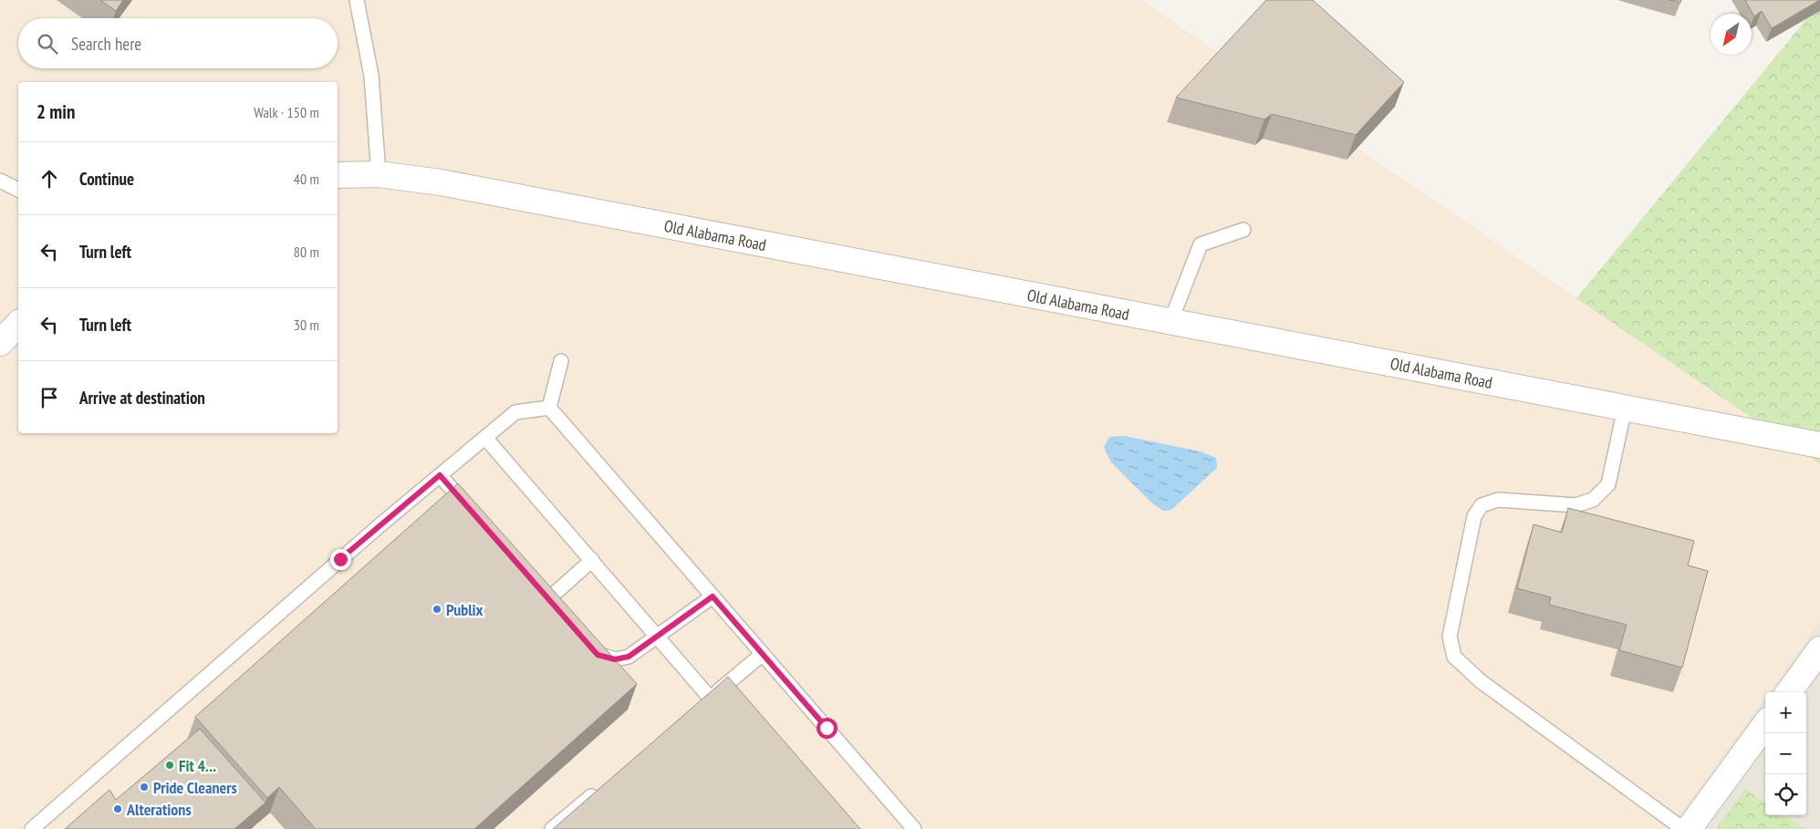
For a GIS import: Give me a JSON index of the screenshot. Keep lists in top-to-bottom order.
{
  "streets": {
    "street": ["Old Alabama Road"]
  },
  "places": [
    "Publix",
    "Fit 4...",
    "Pride Cleaners",
    "Alterations"
  ],
  "north": "bottom left",
  "page": {
    "search": "Search here",
    "heading": ["2 min", "Walk · 150 m"],
    "list": [
      ["Continue", "40 m"],
      ["Turn left", "80 m"],
      ["Turn left", "30 m"],
      "Arrive at destination"
    ],
    "map_buttons": ["+", "−"]
  }
}
